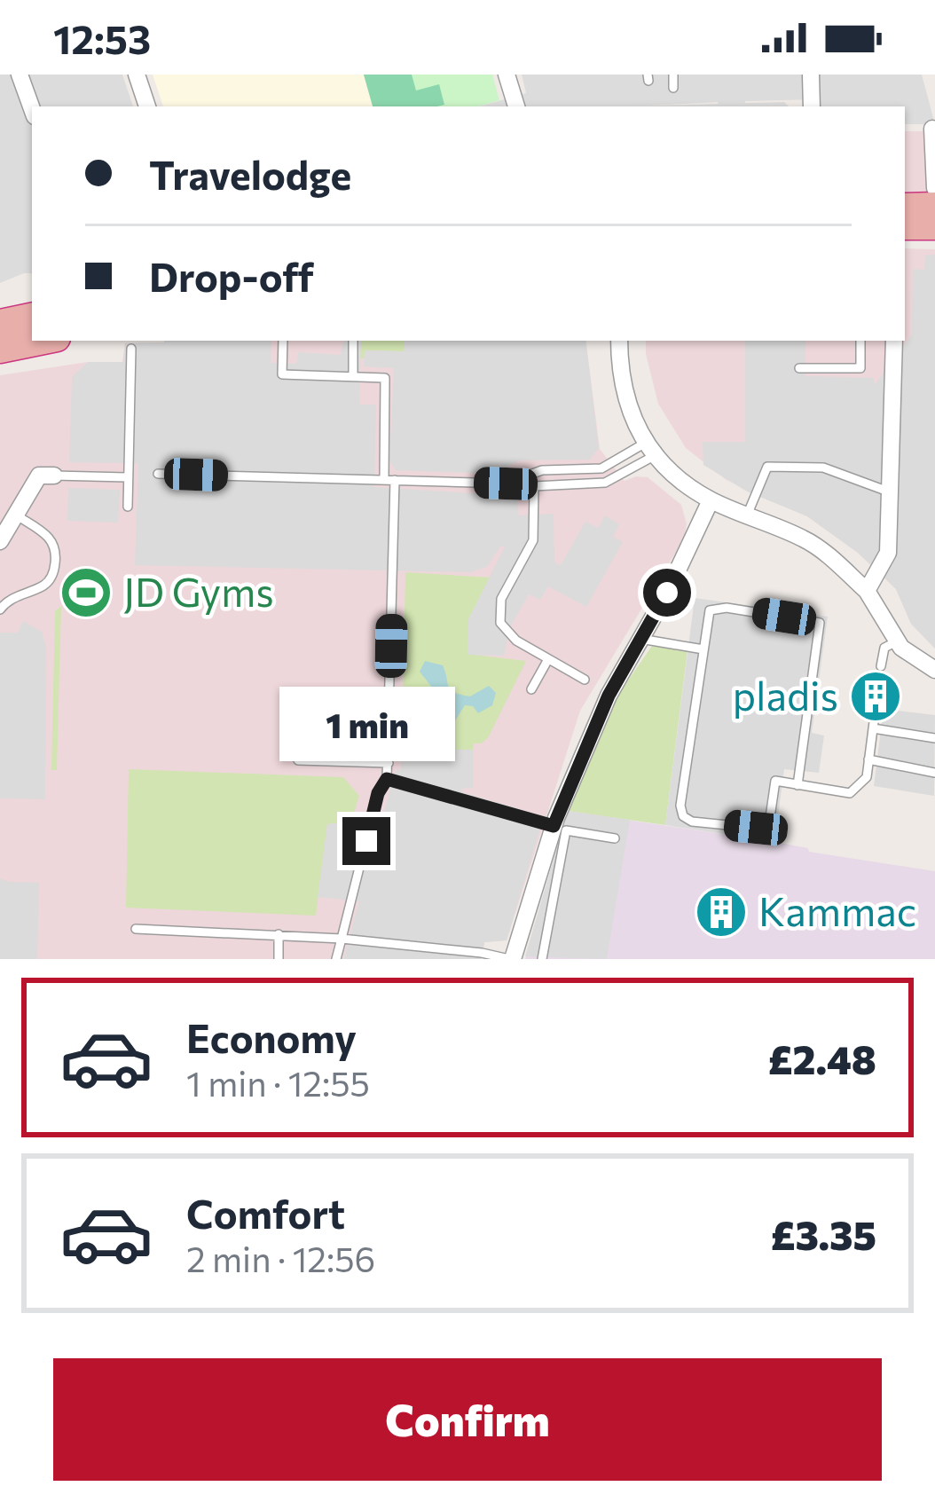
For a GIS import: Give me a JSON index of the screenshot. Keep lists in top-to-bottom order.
{
  "places": {
    "sports": ["JD Gyms"],
    "building": ["pladis", "Kammac"]
  },
  "page": {
    "status": "12:53",
    "banner": ["Travelodge", "Drop-off"],
    "bubble": "1 min",
    "list": [
      {
        "name": "Economy",
        "note": "1 min · 12:55",
        "value": "£2.48"
      },
      {
        "name": "Comfort",
        "note": "2 min · 12:56",
        "value": "£3.35"
      }
    ],
    "buttons": "Confirm"
  }
}
